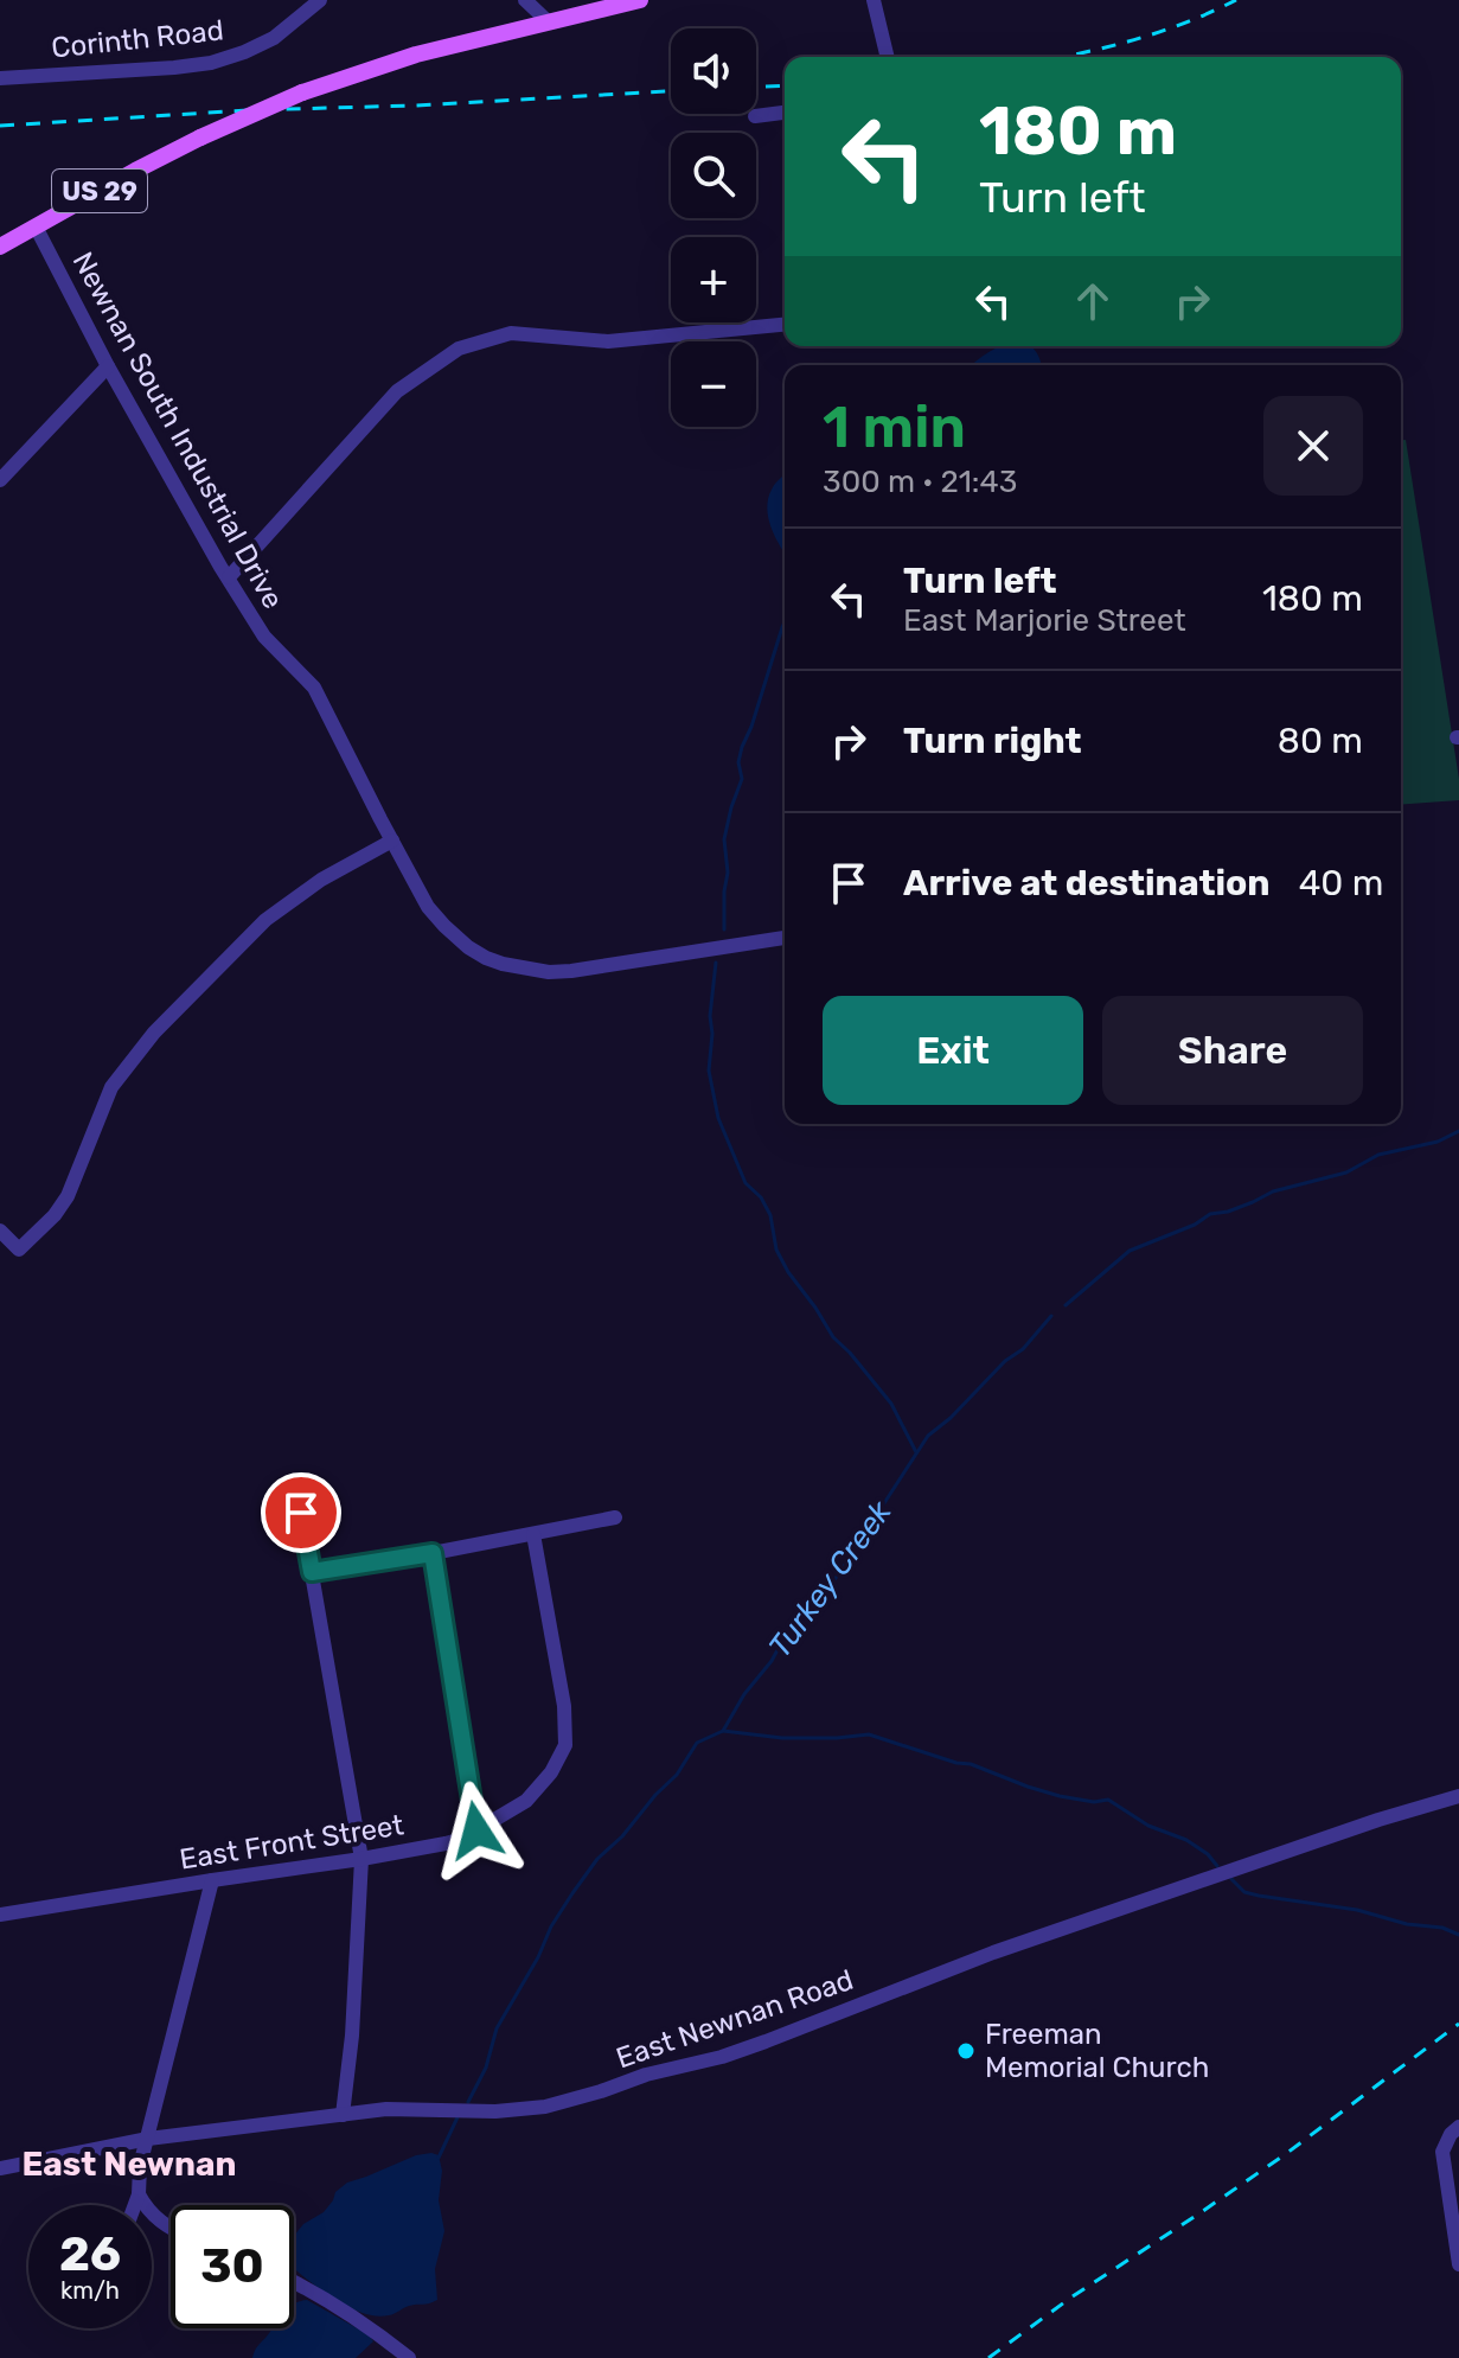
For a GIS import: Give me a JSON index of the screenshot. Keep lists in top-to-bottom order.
{
  "streets": {
    "main road": ["US 29"],
    "street": [
      "Corinth Road",
      "Newnan South Industrial Drive",
      "East Front Street",
      "East Newnan Road"
    ]
  },
  "crossings": [
    ["US 29", "Newnan South Industrial Drive"]
  ],
  "districts": ["East Newnan"],
  "water": ["Turkey Creek"],
  "places": ["Freeman Memorial Church"],
  "page": {
    "map_buttons": ["+", "−"],
    "turn": ["180 m", "Turn left"],
    "heading": ["1 min", "300 m · 21:43"],
    "list": [
      {
        "name": "Turn left",
        "note": "East Marjorie Street",
        "value": "180 m"
      },
      {
        "name": "Turn right",
        "value": "80 m"
      },
      {
        "name": "Arrive at destination",
        "value": "40 m"
      }
    ],
    "buttons": ["Exit", "Share"],
    "speed": "26 km/h",
    "limit": "30"
  }
}
